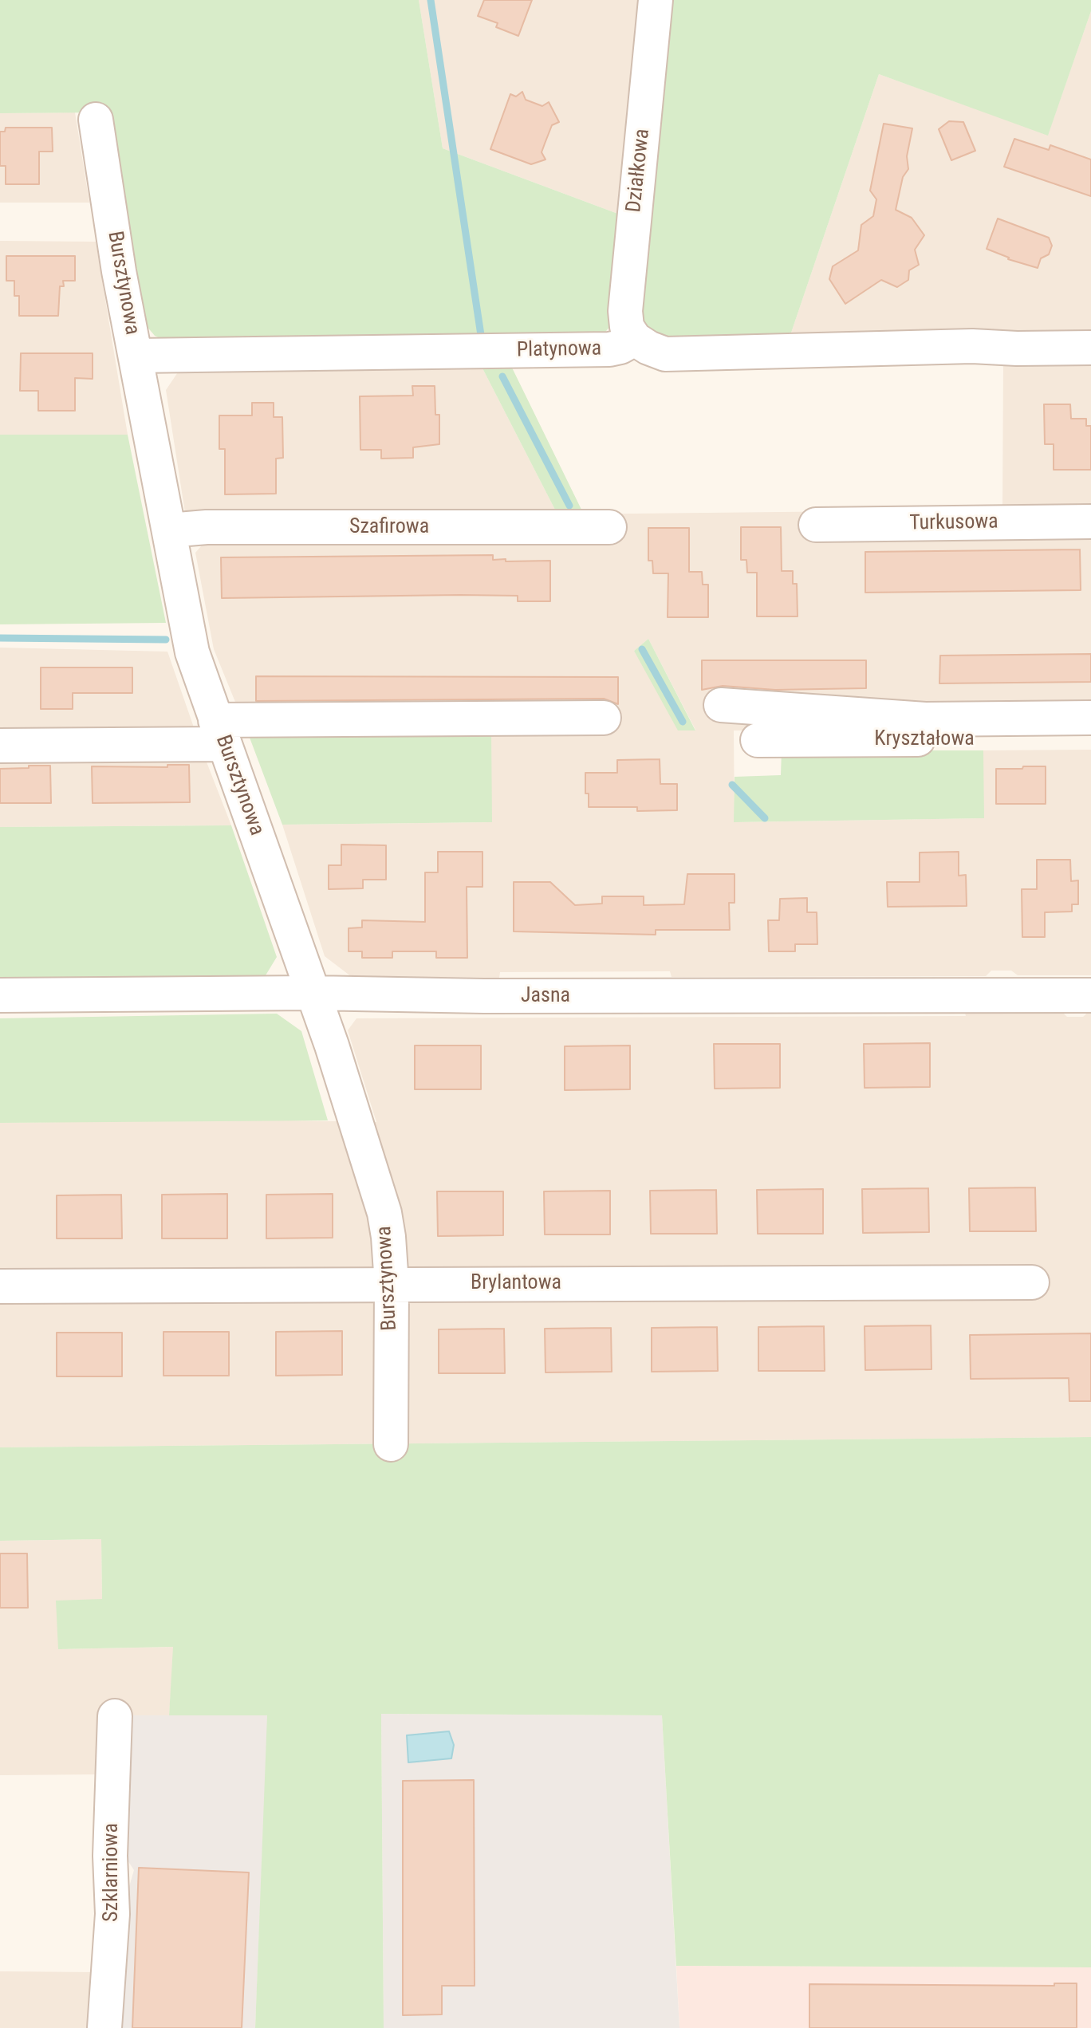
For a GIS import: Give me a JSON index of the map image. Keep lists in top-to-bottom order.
{
  "streets": {
    "street": [
      "Działkowa",
      "Bursztynowa",
      "Platynowa",
      "Turkusowa",
      "Szafirowa",
      "Kryształowa",
      "Jasna",
      "Brylantowa",
      "Szklarniowa"
    ]
  },
  "crossings": [
    ["Działkowa", "Platynowa"],
    ["Bursztynowa", "Platynowa"],
    ["Bursztynowa", "Szafirowa"],
    ["Bursztynowa", "Jasna"],
    ["Bursztynowa", "Brylantowa"]
  ]
}
